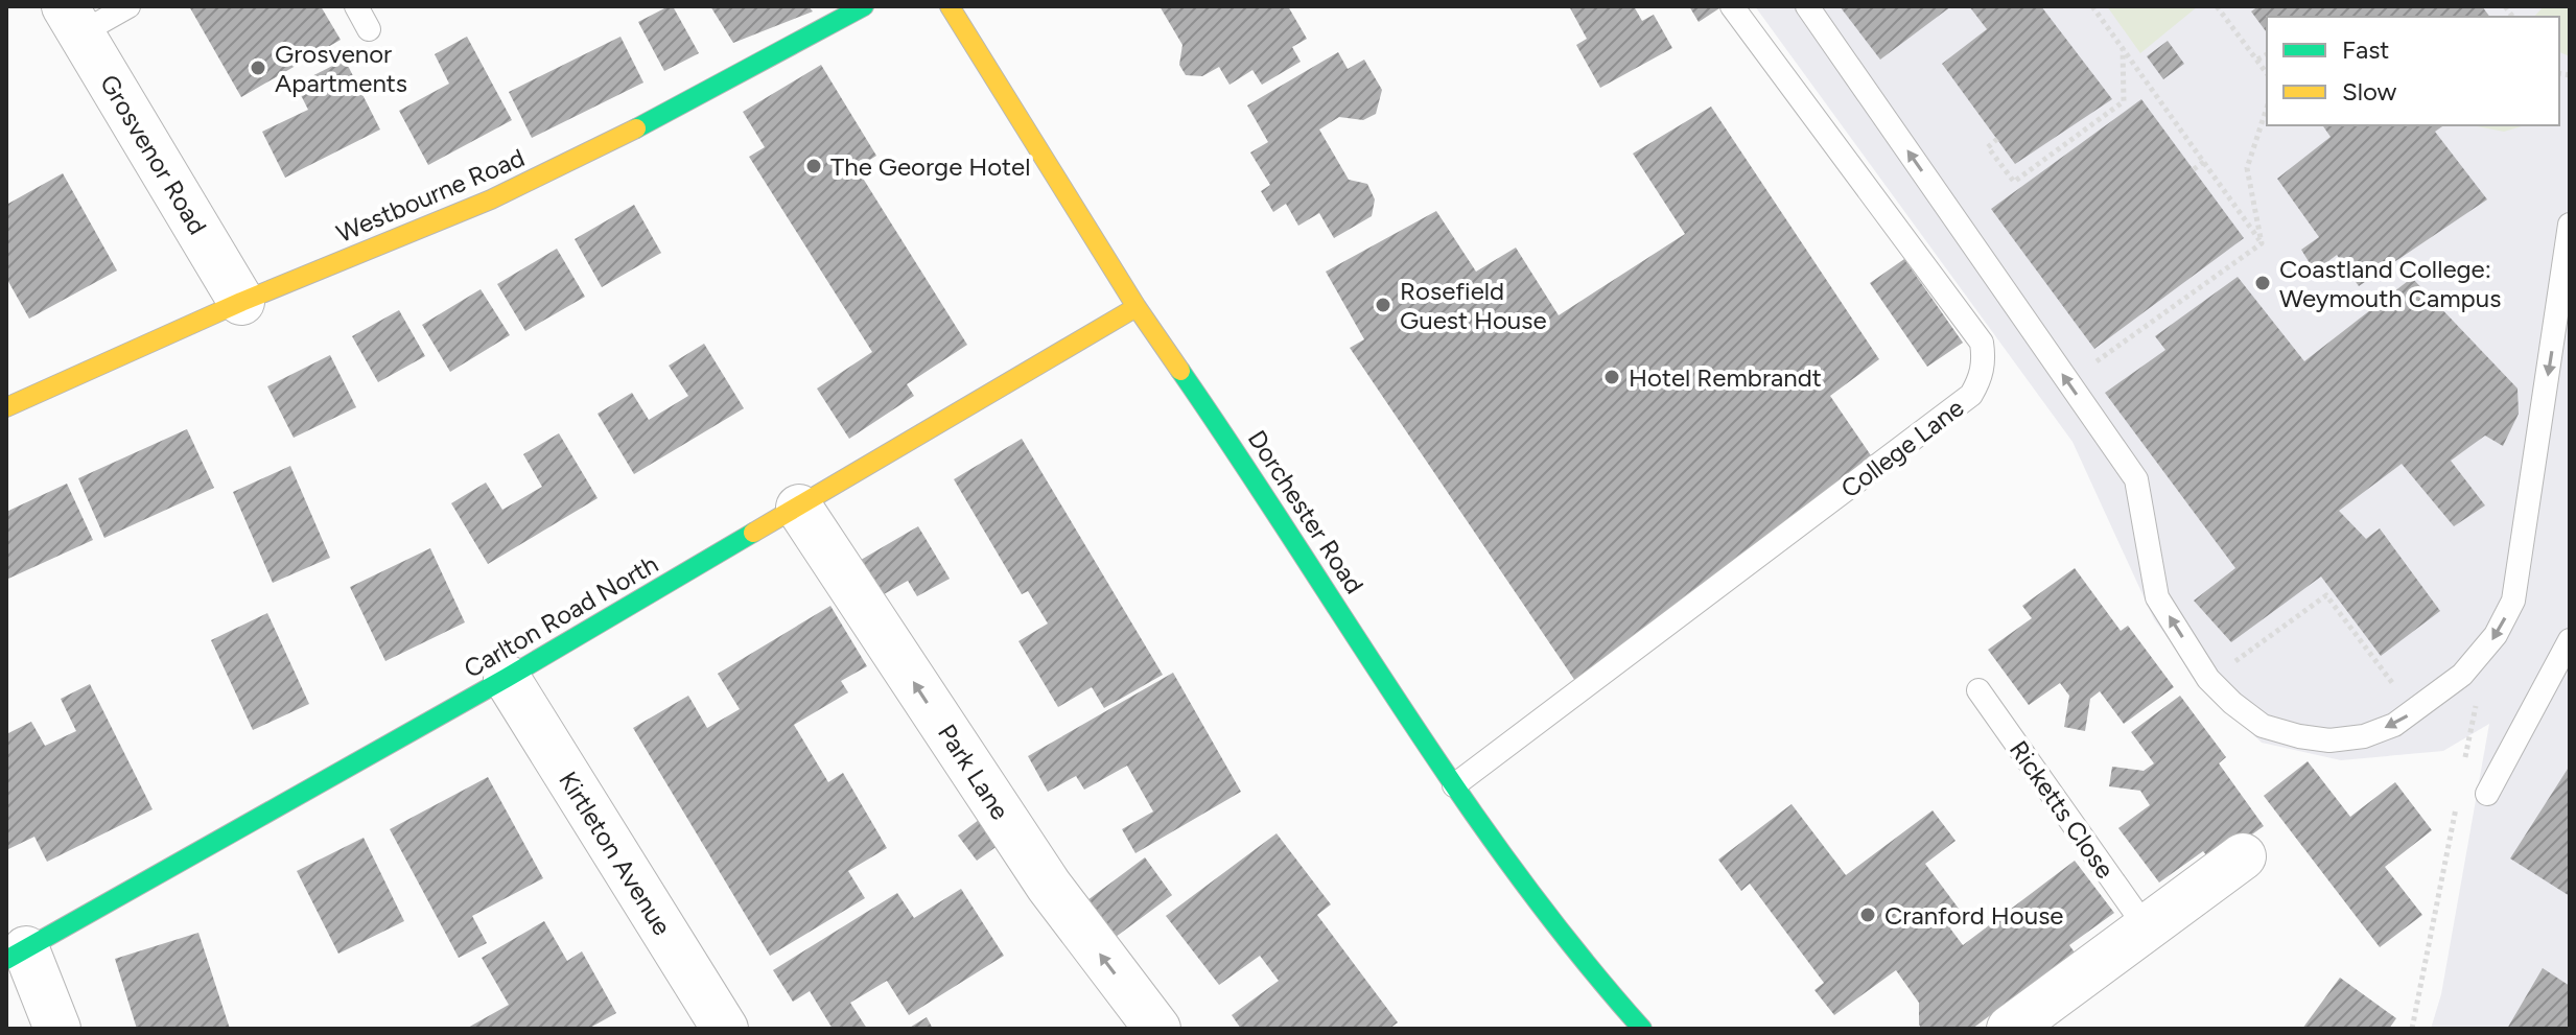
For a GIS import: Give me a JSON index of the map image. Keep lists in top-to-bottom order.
{
  "streets": {
    "street": [
      "Grosvenor Road",
      "Westbourne Road",
      "Dorchester Road",
      "Carlton Road North",
      "Park Lane",
      "Kirtleton Avenue"
    ],
    "lane": ["College Lane", "Ricketts Close"]
  },
  "crossings": [
    ["Grosvenor Road", "Westbourne Road"],
    ["College Lane", "Dorchester Road"],
    ["Dorchester Road", "Carlton Road North"],
    ["Carlton Road North", "Park Lane"],
    ["Carlton Road North", "Kirtleton Avenue"]
  ],
  "one_way": ["Park Lane"],
  "places": [
    "Grosvenor Apartments",
    "The George Hotel",
    "Coastland College: Weymouth Campus",
    "Rosefield Guest House",
    "Hotel Rembrandt",
    "Cranford House"
  ],
  "legend": ["Fast", "Slow"]
}
